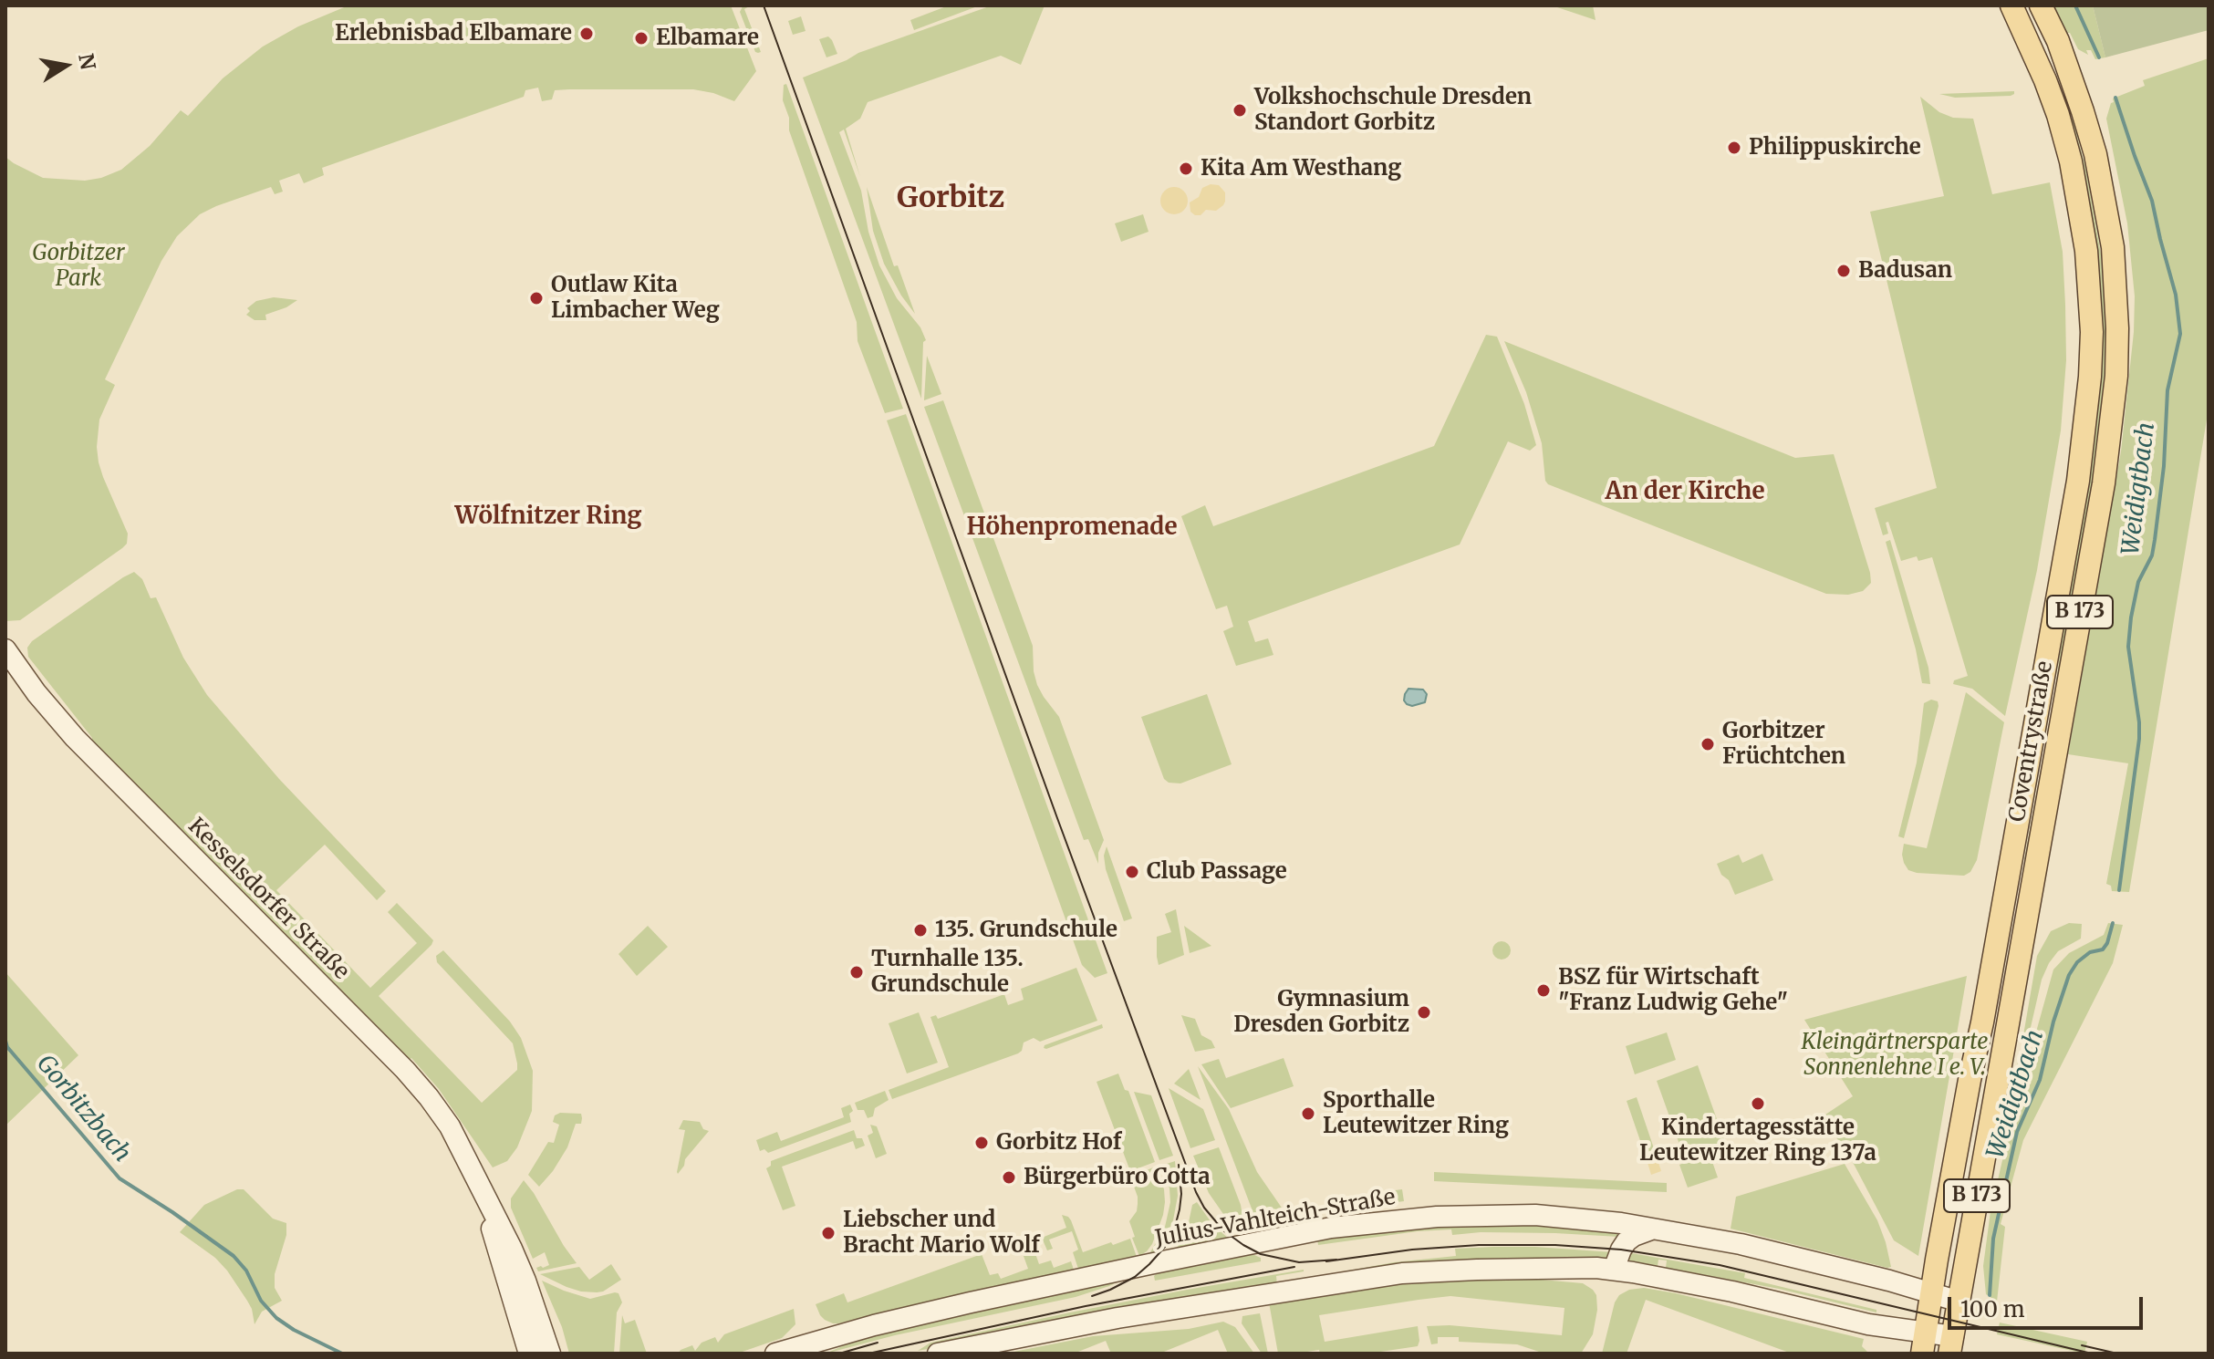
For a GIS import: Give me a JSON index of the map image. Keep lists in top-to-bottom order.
{
  "streets": {
    "main road": [
      "B 173",
      "Coventrystraße",
      "Kesselsdorfer Straße",
      "Julius-Vahlteich-Straße"
    ]
  },
  "crossings": [
    ["Coventrystraße", "Julius-Vahlteich-Straße"]
  ],
  "districts": [
    "Gorbitz",
    "An der Kirche",
    "Wölfnitzer Ring",
    "Höhenpromenade"
  ],
  "water": ["Weidigtbach", "Gorbitzbach"],
  "parks": ["Gorbitzer Park", "Kleingärtnersparte Sonnenlehne I e. V."],
  "places": [
    "Erlebnisbad Elbamare",
    "Elbamare",
    "Volkshochschule Dresden Standort Gorbitz",
    "Philippuskirche",
    "Kita Am Westhang",
    "Badusan",
    "Outlaw Kita Limbacher Weg",
    "Gorbitzer Früchtchen",
    "Club Passage",
    "135. Grundschule",
    "Turnhalle 135. Grundschule",
    "BSZ für Wirtschaft \"Franz Ludwig Gehe\"",
    "Gymnasium Dresden Gorbitz",
    "Kindertagesstätte Leutewitzer Ring 137a",
    "Sporthalle Leutewitzer Ring",
    "Gorbitz Hof",
    "Bürgerbüro Cotta",
    "Liebscher und Bracht Mario Wolf"
  ],
  "scale_bar": "100 m",
  "north": "right"
}
